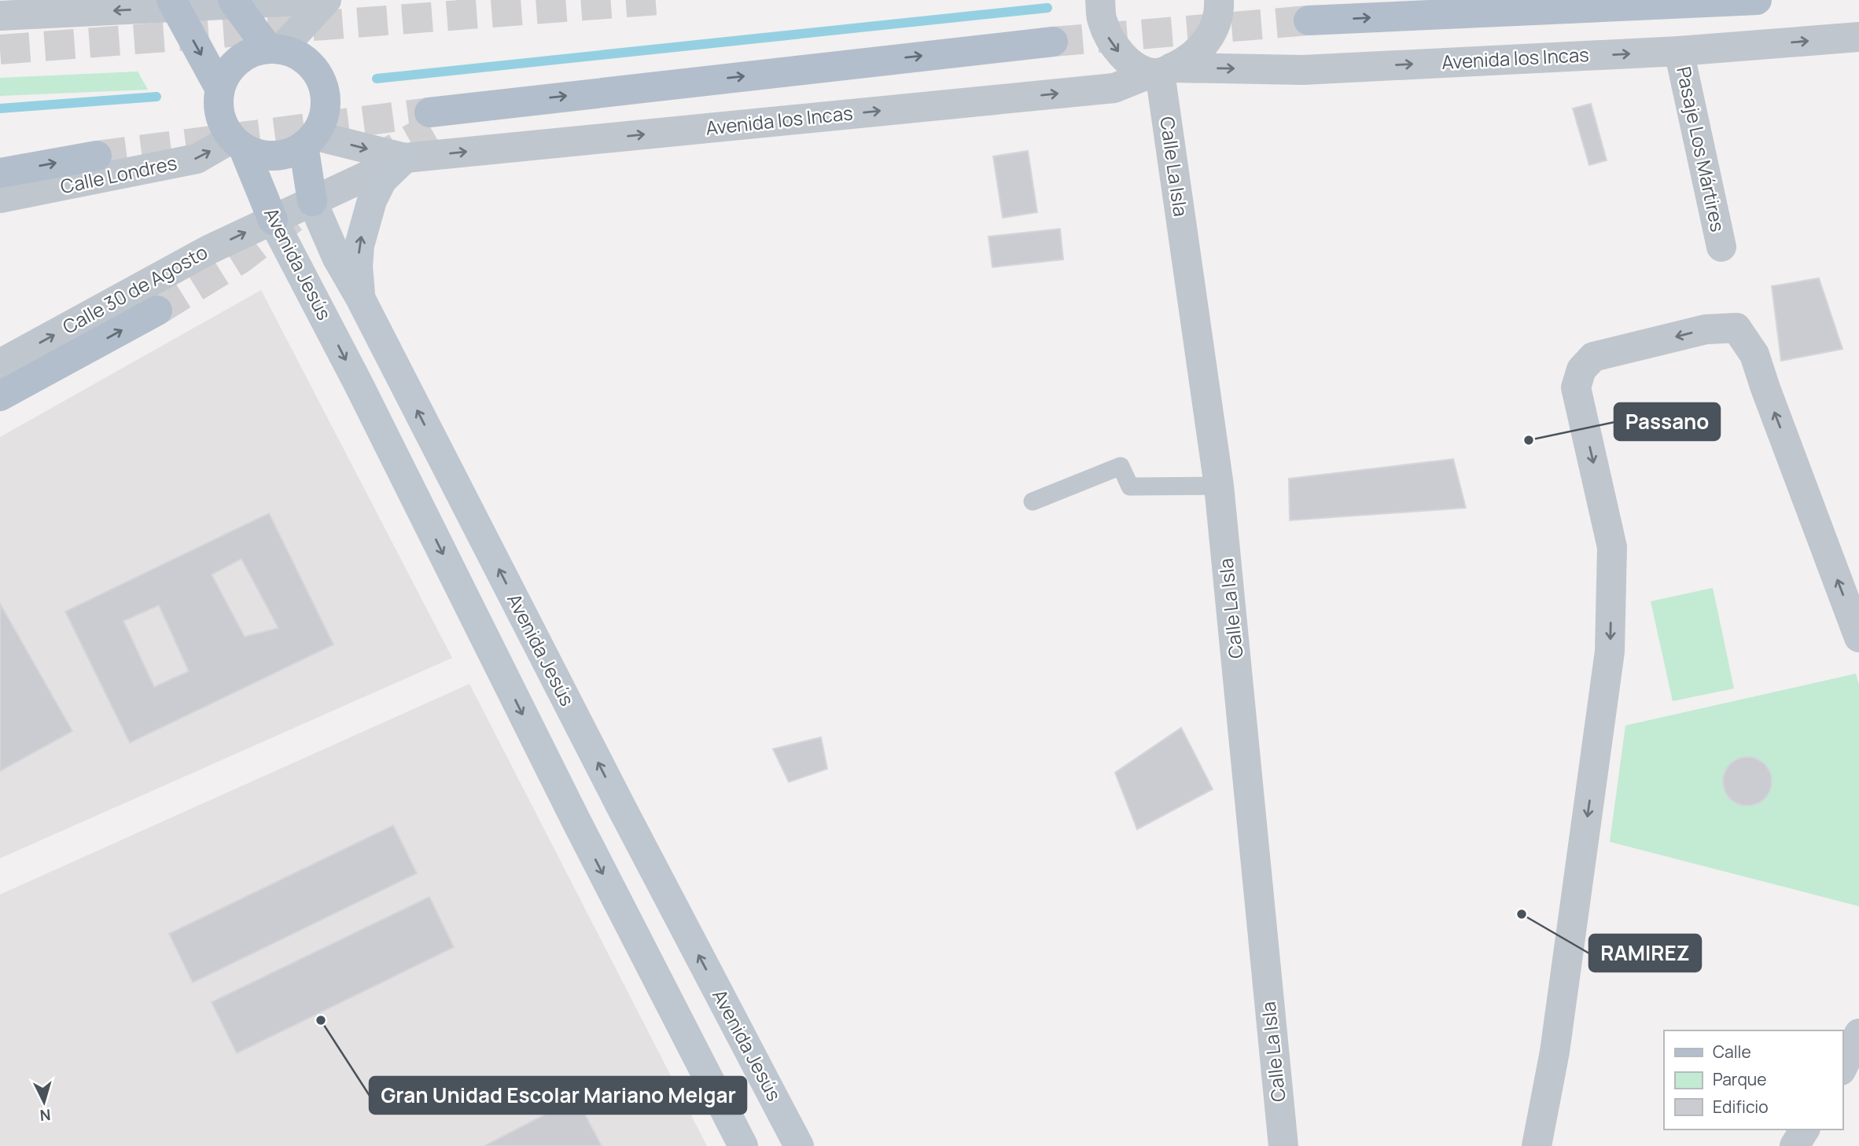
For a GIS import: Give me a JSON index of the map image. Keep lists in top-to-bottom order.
{
  "streets": {
    "main road": ["Avenida Jesús"],
    "street": [
      "Avenida los Incas",
      "Pasaje Los Mártires",
      "Calle La Isla",
      "Calle Londres",
      "Calle 30 de Agosto"
    ]
  },
  "crossings": [
    ["Avenida los Incas", "Pasaje Los Mártires"],
    ["Avenida los Incas", "Calle La Isla"],
    ["Avenida los Incas", "Calle Londres"],
    ["Avenida los Incas", "Avenida Jesús"],
    ["Avenida los Incas", "Calle 30 de Agosto"],
    ["Calle Londres", "Avenida Jesús"],
    ["Avenida Jesús", "Calle 30 de Agosto"]
  ],
  "one_way": ["Avenida los Incas"],
  "places": ["Passano", "RAMIREZ", "Gran Unidad Escolar Mariano Melgar"],
  "legend": ["Calle", "Parque", "Edificio"],
  "north": "bottom"
}
